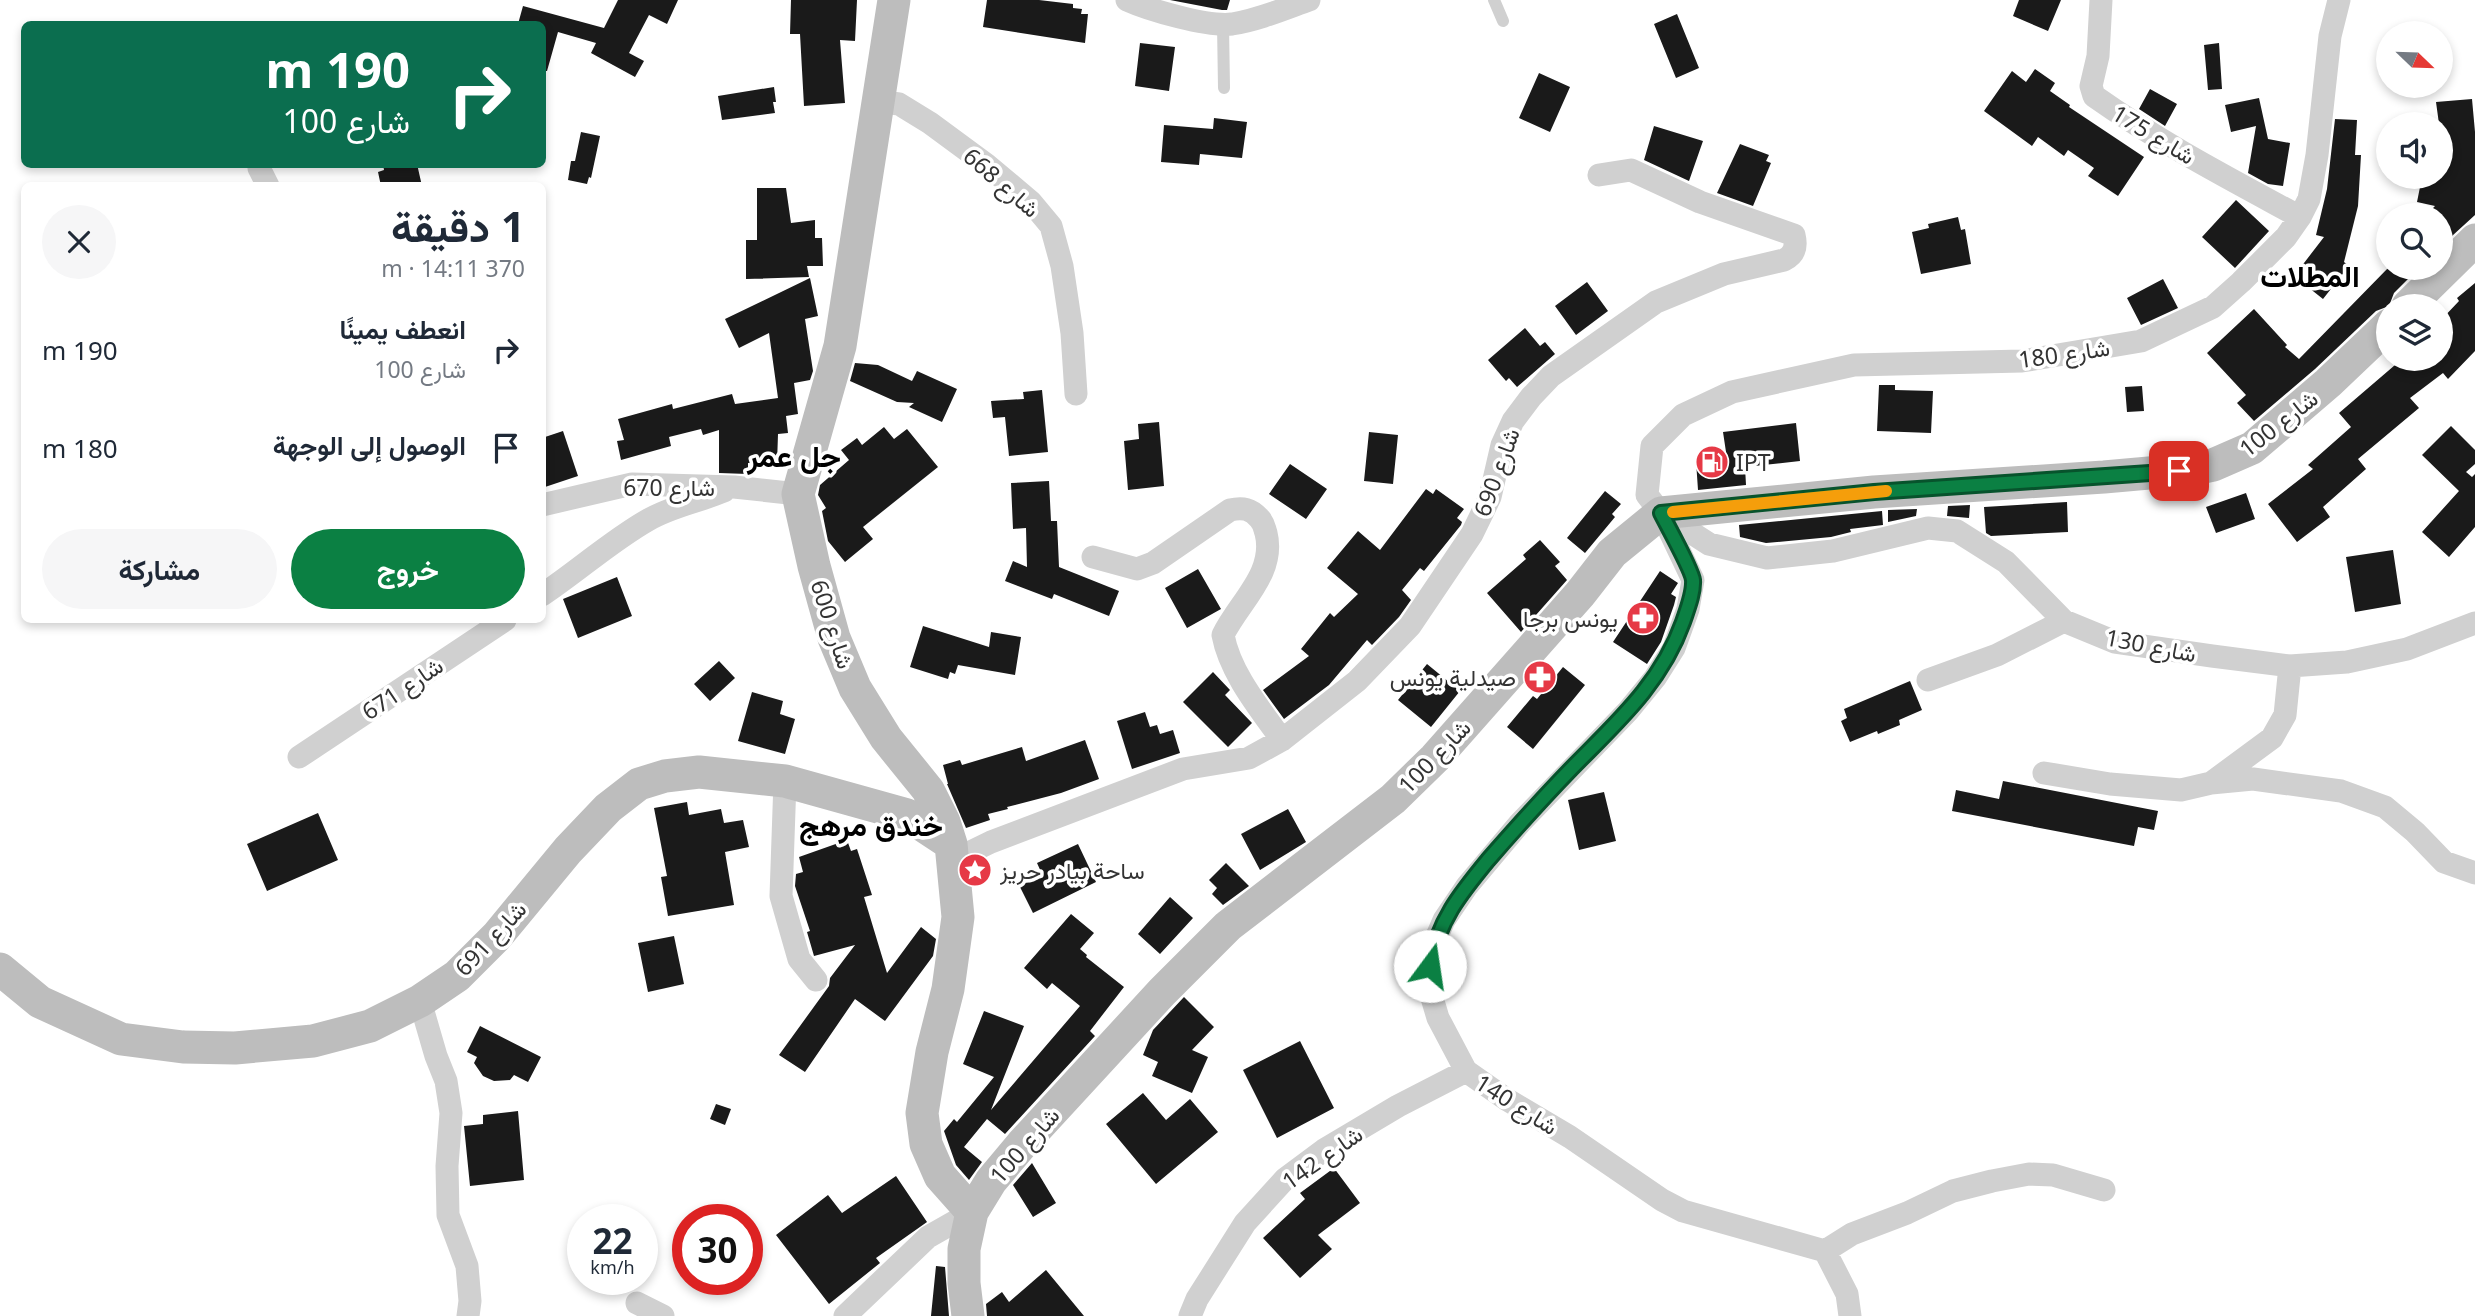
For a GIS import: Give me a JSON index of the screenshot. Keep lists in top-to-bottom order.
{
  "streets": {
    "main road": ["شارع 100", "شارع 600", "شارع 691"],
    "street": [
      "شارع 175",
      "شارع 668",
      "شارع 180",
      "شارع 690",
      "شارع 670",
      "شارع 130",
      "شارع 671",
      "شارع 140",
      "شارع 142"
    ]
  },
  "crossings": [
    ["شارع 175", "شارع 180"],
    ["شارع 668", "شارع 600"],
    ["شارع 180", "شارع 100"],
    ["شارع 180", "شارع 130"],
    ["شارع 180", "شارع 140"],
    ["شارع 100", "شارع 600"],
    ["شارع 100", "شارع 130"],
    ["شارع 100", "شارع 140"],
    ["شارع 690", "شارع 600"],
    ["شارع 690", "شارع 691"],
    ["شارع 670", "شارع 600"],
    ["شارع 600", "شارع 691"],
    ["شارع 130", "شارع 140"],
    ["شارع 140", "شارع 142"]
  ],
  "districts": ["المطلات", "جل عمر", "خندق مرهج"],
  "places": {
    "fuel station": ["IPT"],
    "pharmacy": ["يونس برجا", "صيدلية يونس"],
    "place": ["ساحة بيادر حريز"]
  },
  "north": "bottom right",
  "page": {
    "turn": ["190 m", "شارع 100"],
    "heading": ["1 دقيقة", "370 m · 14:11"],
    "list": [
      {
        "name": "انعطف يمينًا",
        "note": "شارع 100",
        "value": "190 m"
      },
      {
        "name": "الوصول إلى الوجهة",
        "value": "180 m"
      }
    ],
    "buttons": ["خروج", "مشاركة"],
    "speed": "22 km/h",
    "limit": "30"
  }
}
